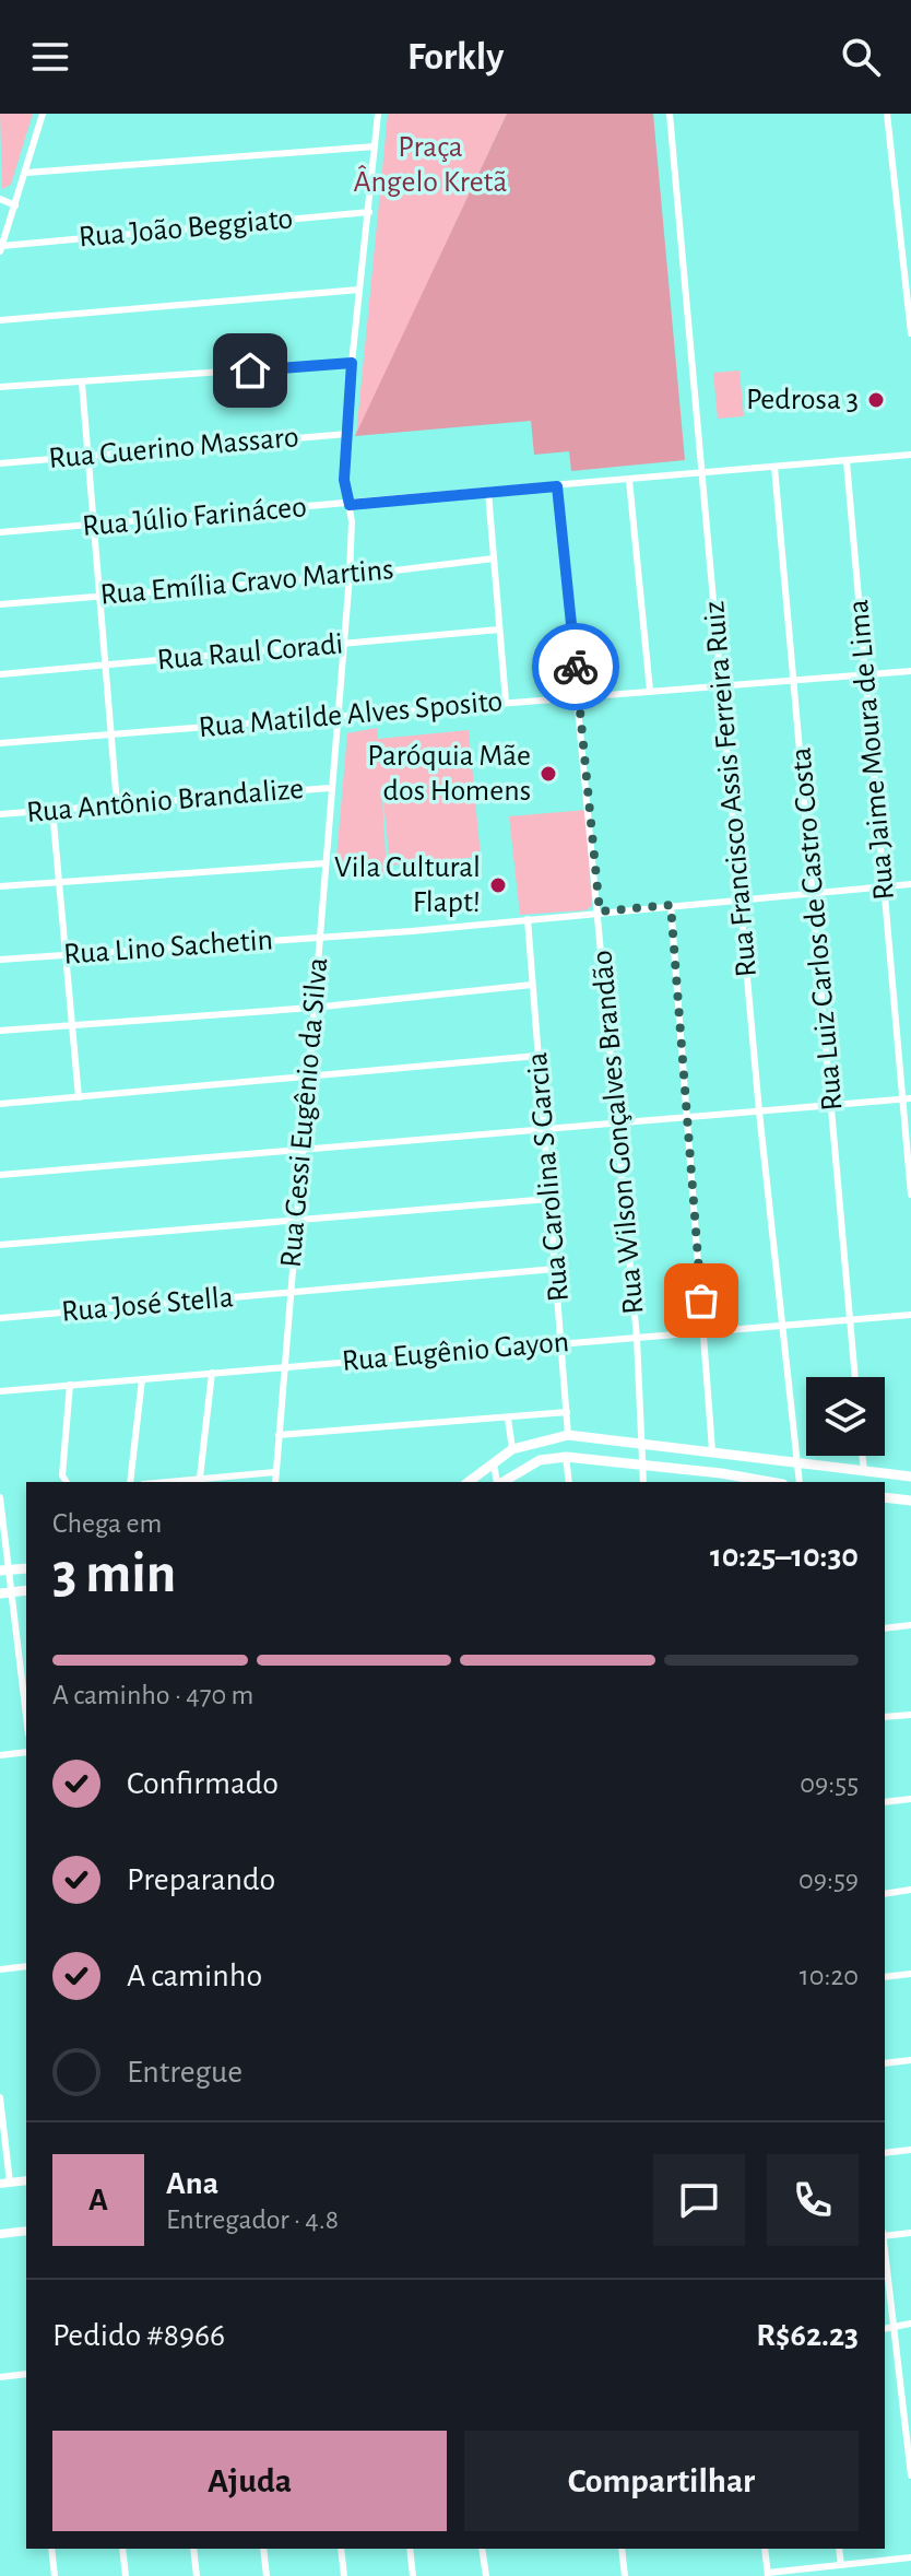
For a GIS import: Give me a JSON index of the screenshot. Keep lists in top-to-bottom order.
{
  "streets": {
    "street": [
      "Rua João Beggiato",
      "Rua Guerino Massaro",
      "Rua Júlio Farináceo",
      "Rua Emília Cravo Martins",
      "Rua Raul Coradi",
      "Rua Matilde Alves Sposito",
      "Rua Jaime Moura de Lima",
      "Rua Francisco Assis Ferreira Ruiz",
      "Rua Antônio Brandalize",
      "Rua Luiz Carlos de Castro Costa",
      "Rua Lino Sachetin",
      "Rua Gessi Eugênio da Silva",
      "Rua Wilson Gonçalves Brandão",
      "Rua Carolina S Garcia",
      "Rua José Stella",
      "Rua Eugênio Gayon"
    ]
  },
  "crossings": [
    ["Rua João Beggiato", "Rua Gessi Eugênio da Silva"],
    ["Rua Guerino Massaro", "Rua Gessi Eugênio da Silva"],
    ["Rua Júlio Farináceo", "Rua Jaime Moura de Lima"],
    ["Rua Júlio Farináceo", "Rua Francisco Assis Ferreira Ruiz"],
    ["Rua Júlio Farináceo", "Rua Luiz Carlos de Castro Costa"],
    ["Rua Júlio Farináceo", "Rua Gessi Eugênio da Silva"],
    ["Rua Júlio Farináceo", "Rua Wilson Gonçalves Brandão"],
    ["Rua Emília Cravo Martins", "Rua Gessi Eugênio da Silva"],
    ["Rua Raul Coradi", "Rua Gessi Eugênio da Silva"],
    ["Rua Matilde Alves Sposito", "Rua Jaime Moura de Lima"],
    ["Rua Matilde Alves Sposito", "Rua Francisco Assis Ferreira Ruiz"],
    ["Rua Matilde Alves Sposito", "Rua Luiz Carlos de Castro Costa"],
    ["Rua Matilde Alves Sposito", "Rua Gessi Eugênio da Silva"],
    ["Rua Matilde Alves Sposito", "Rua Wilson Gonçalves Brandão"],
    ["Rua Jaime Moura de Lima", "Rua Lino Sachetin"],
    ["Rua Francisco Assis Ferreira Ruiz", "Rua Lino Sachetin"],
    ["Rua Francisco Assis Ferreira Ruiz", "Rua Eugênio Gayon"],
    ["Rua Antônio Brandalize", "Rua Gessi Eugênio da Silva"],
    ["Rua Luiz Carlos de Castro Costa", "Rua Lino Sachetin"],
    ["Rua Luiz Carlos de Castro Costa", "Rua Eugênio Gayon"],
    ["Rua Lino Sachetin", "Rua Gessi Eugênio da Silva"],
    ["Rua Lino Sachetin", "Rua Wilson Gonçalves Brandão"],
    ["Rua Lino Sachetin", "Rua Carolina S Garcia"],
    ["Rua Gessi Eugênio da Silva", "Rua José Stella"],
    ["Rua Gessi Eugênio da Silva", "Rua Eugênio Gayon"],
    ["Rua Wilson Gonçalves Brandão", "Rua Eugênio Gayon"],
    ["Rua Carolina S Garcia", "Rua José Stella"],
    ["Rua Carolina S Garcia", "Rua Eugênio Gayon"]
  ],
  "parks": ["Praça Ângelo Kretã"],
  "places": ["Pedrosa 3", "Paróquia Mãe dos Homens", "Vila Cultural Flapt!"],
  "page": {
    "header": "Forkly",
    "heading": ["3 min", "Chega em", "10:25–10:30"],
    "panel": [
      "Ana",
      "Entregador · 4.8",
      "Pedido #8966",
      "R$62.23"
    ],
    "bar": "A caminho · 470 m",
    "list": [
      ["Confirmado", "09:55"],
      ["Preparando", "09:59"],
      ["A caminho", "10:20"],
      "Entregue"
    ],
    "round": "A",
    "buttons": ["Ajuda", "Compartilhar"]
  }
}
